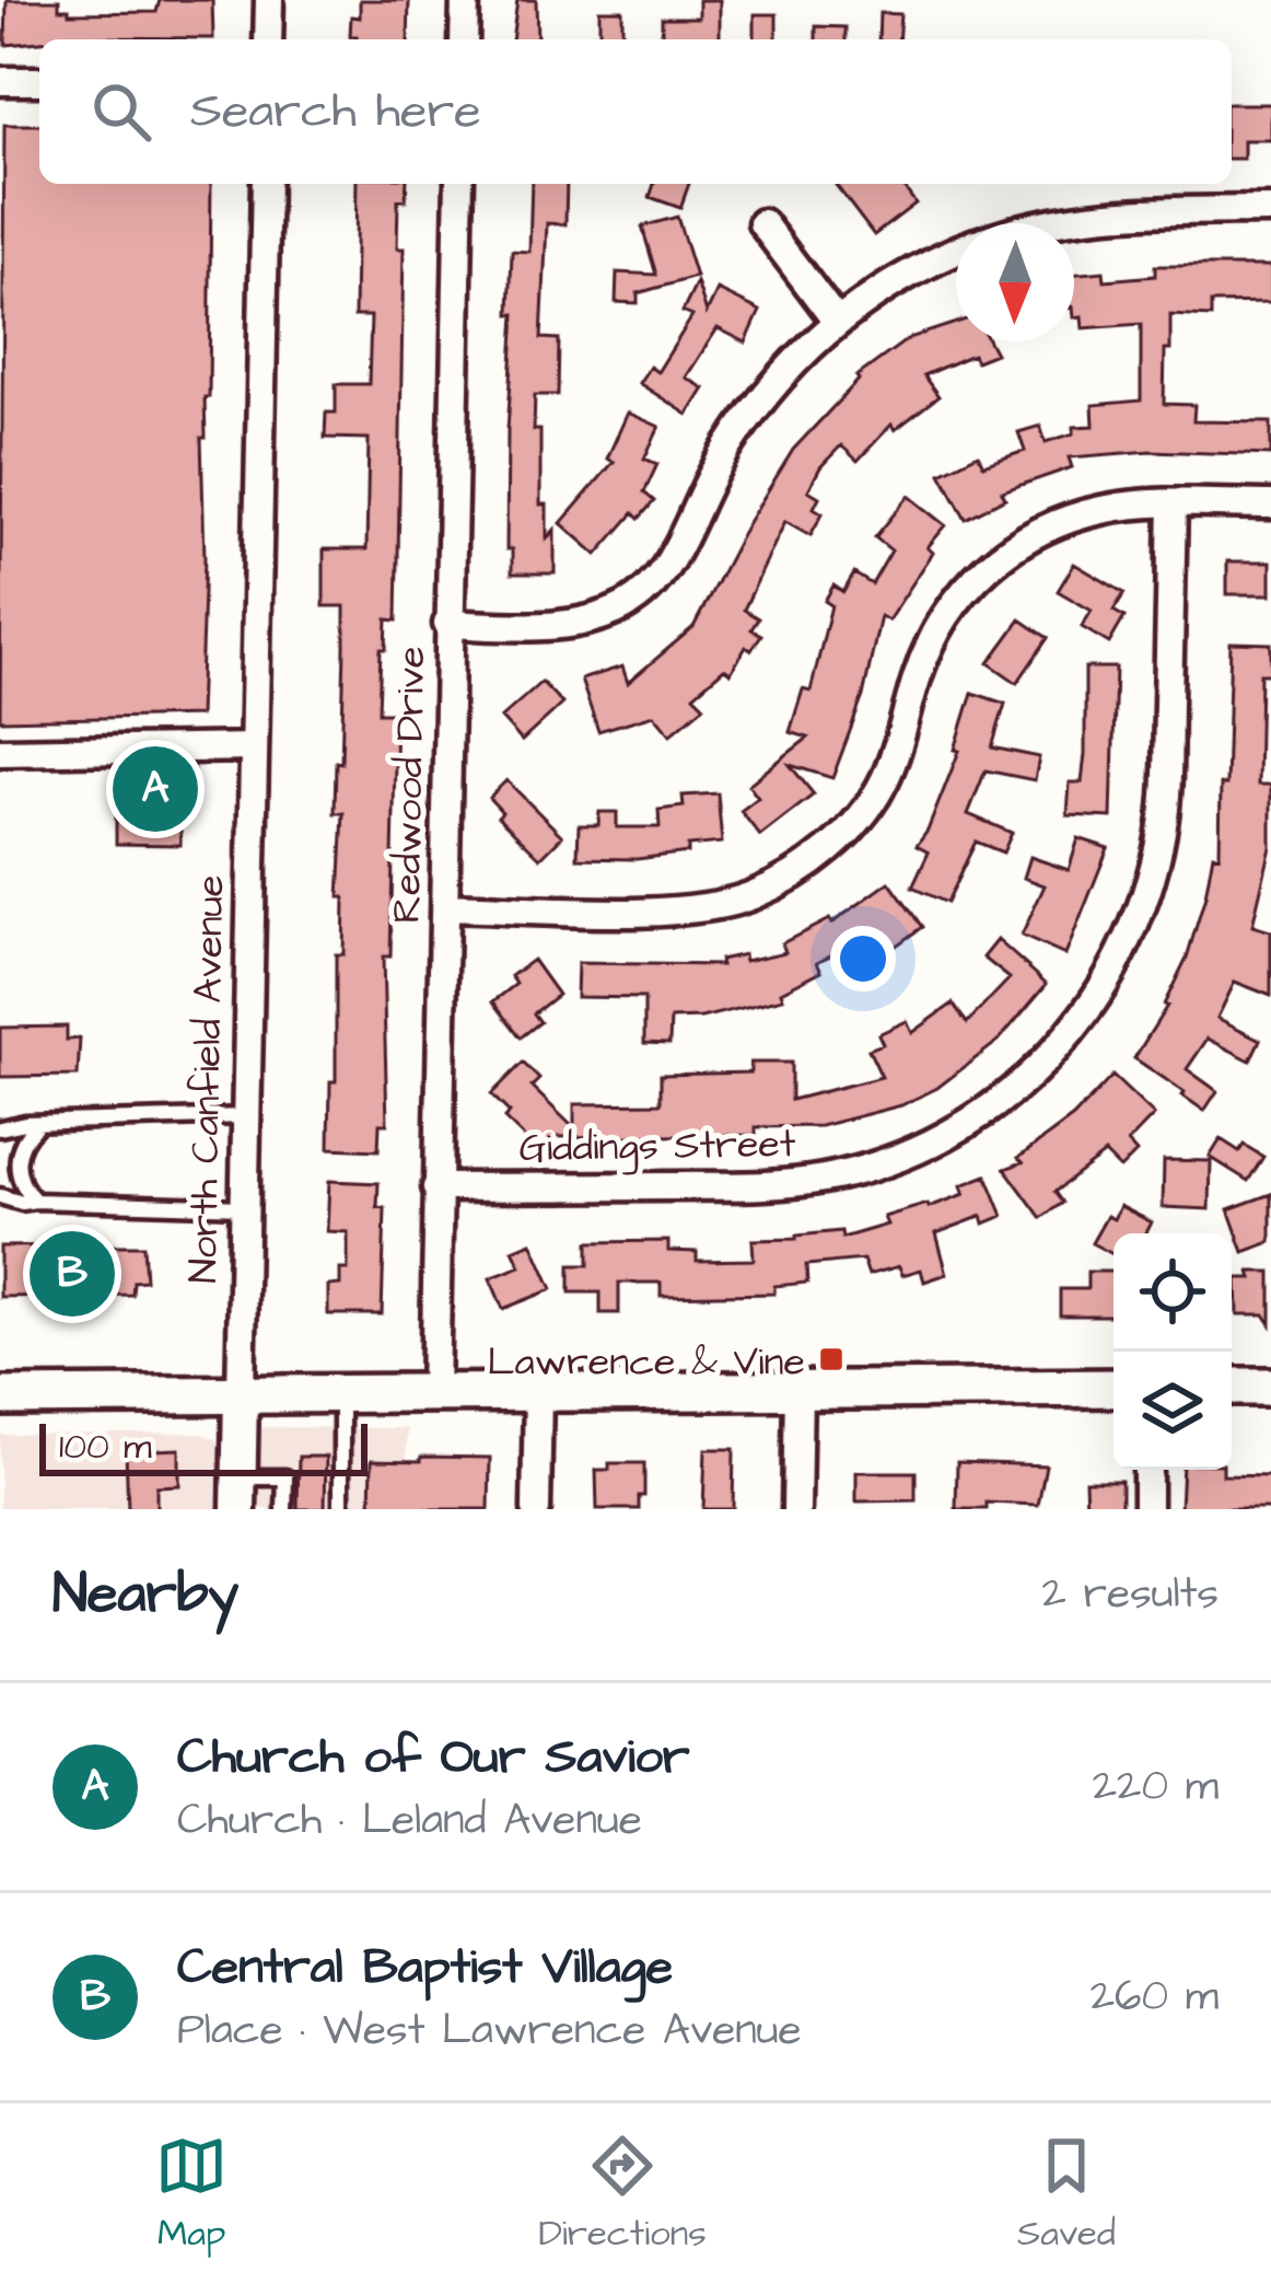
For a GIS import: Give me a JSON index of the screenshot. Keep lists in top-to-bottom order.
{
  "streets": {
    "street": ["Redwood Drive", "North Canfield Avenue", "Giddings Street"]
  },
  "crossings": [
    ["Redwood Drive", "Giddings Street"]
  ],
  "places": {
    "transit": ["Lawrence & Vine"]
  },
  "scale_bar": "100 m",
  "north": "bottom",
  "page": {
    "search": "Search here",
    "pins": ["A", "B"],
    "scale": "100 m",
    "heading": ["Nearby", "2 results"],
    "list": [
      {
        "mark": "A",
        "name": "Church of Our Savior",
        "note": "Church · Leland Avenue",
        "value": "220 m"
      },
      {
        "mark": "B",
        "name": "Central Baptist Village",
        "note": "Place · West Lawrence Avenue",
        "value": "260 m"
      }
    ],
    "nav": ["Map", "Directions", "Saved"]
  }
}
